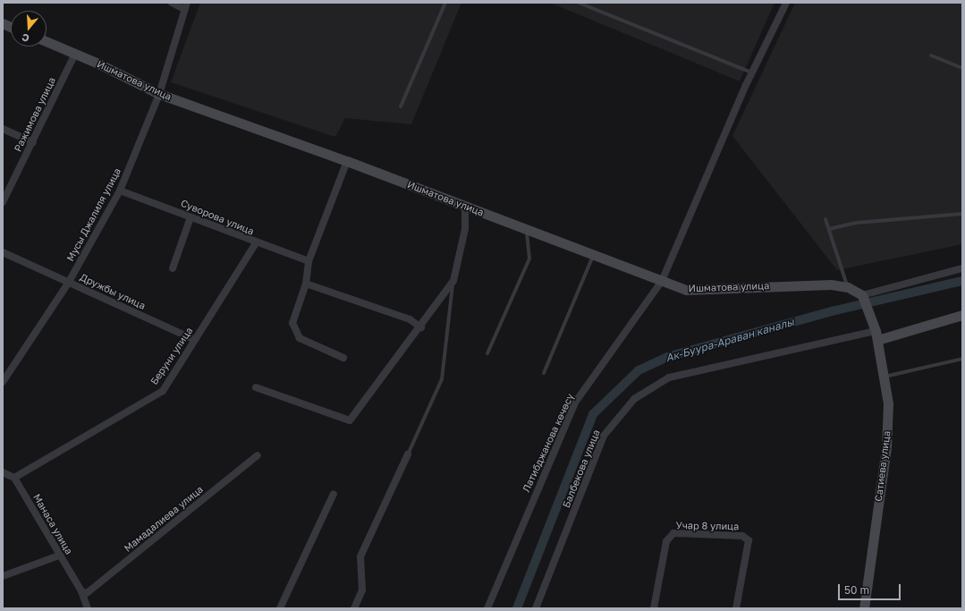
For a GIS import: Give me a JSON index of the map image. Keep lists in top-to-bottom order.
{
  "streets": {
    "main road": ["Ишматова улица", "Сатиева улица"],
    "street": [
      "Ражимова улица",
      "Мусы Джалиля улица",
      "Суворова улица",
      "Дружбы улица",
      "Беруни улица",
      "Латибджанова көчөсү",
      "Балбекова улица",
      "Мамадалиева улица",
      "Манаса улица",
      "Учар 8 улица"
    ]
  },
  "crossings": [
    ["Ишматова улица", "Ражимова улица"],
    ["Ишматова улица", "Мусы Джалиля улица"],
    ["Ишматова улица", "Латибджанова көчөсү"],
    ["Ишматова улица", "Сатиева улица"],
    ["Мусы Джалиля улица", "Суворова улица"],
    ["Мусы Джалиля улица", "Дружбы улица"],
    ["Суворова улица", "Беруни улица"],
    ["Дружбы улица", "Беруни улица"],
    ["Беруни улица", "Манаса улица"],
    ["Сатиева улица", "Балбекова улица"],
    ["Мамадалиева улица", "Манаса улица"]
  ],
  "water": ["Ак-Буура-Араван каналы"],
  "scale_bar": "50 m",
  "north": "bottom"
}
